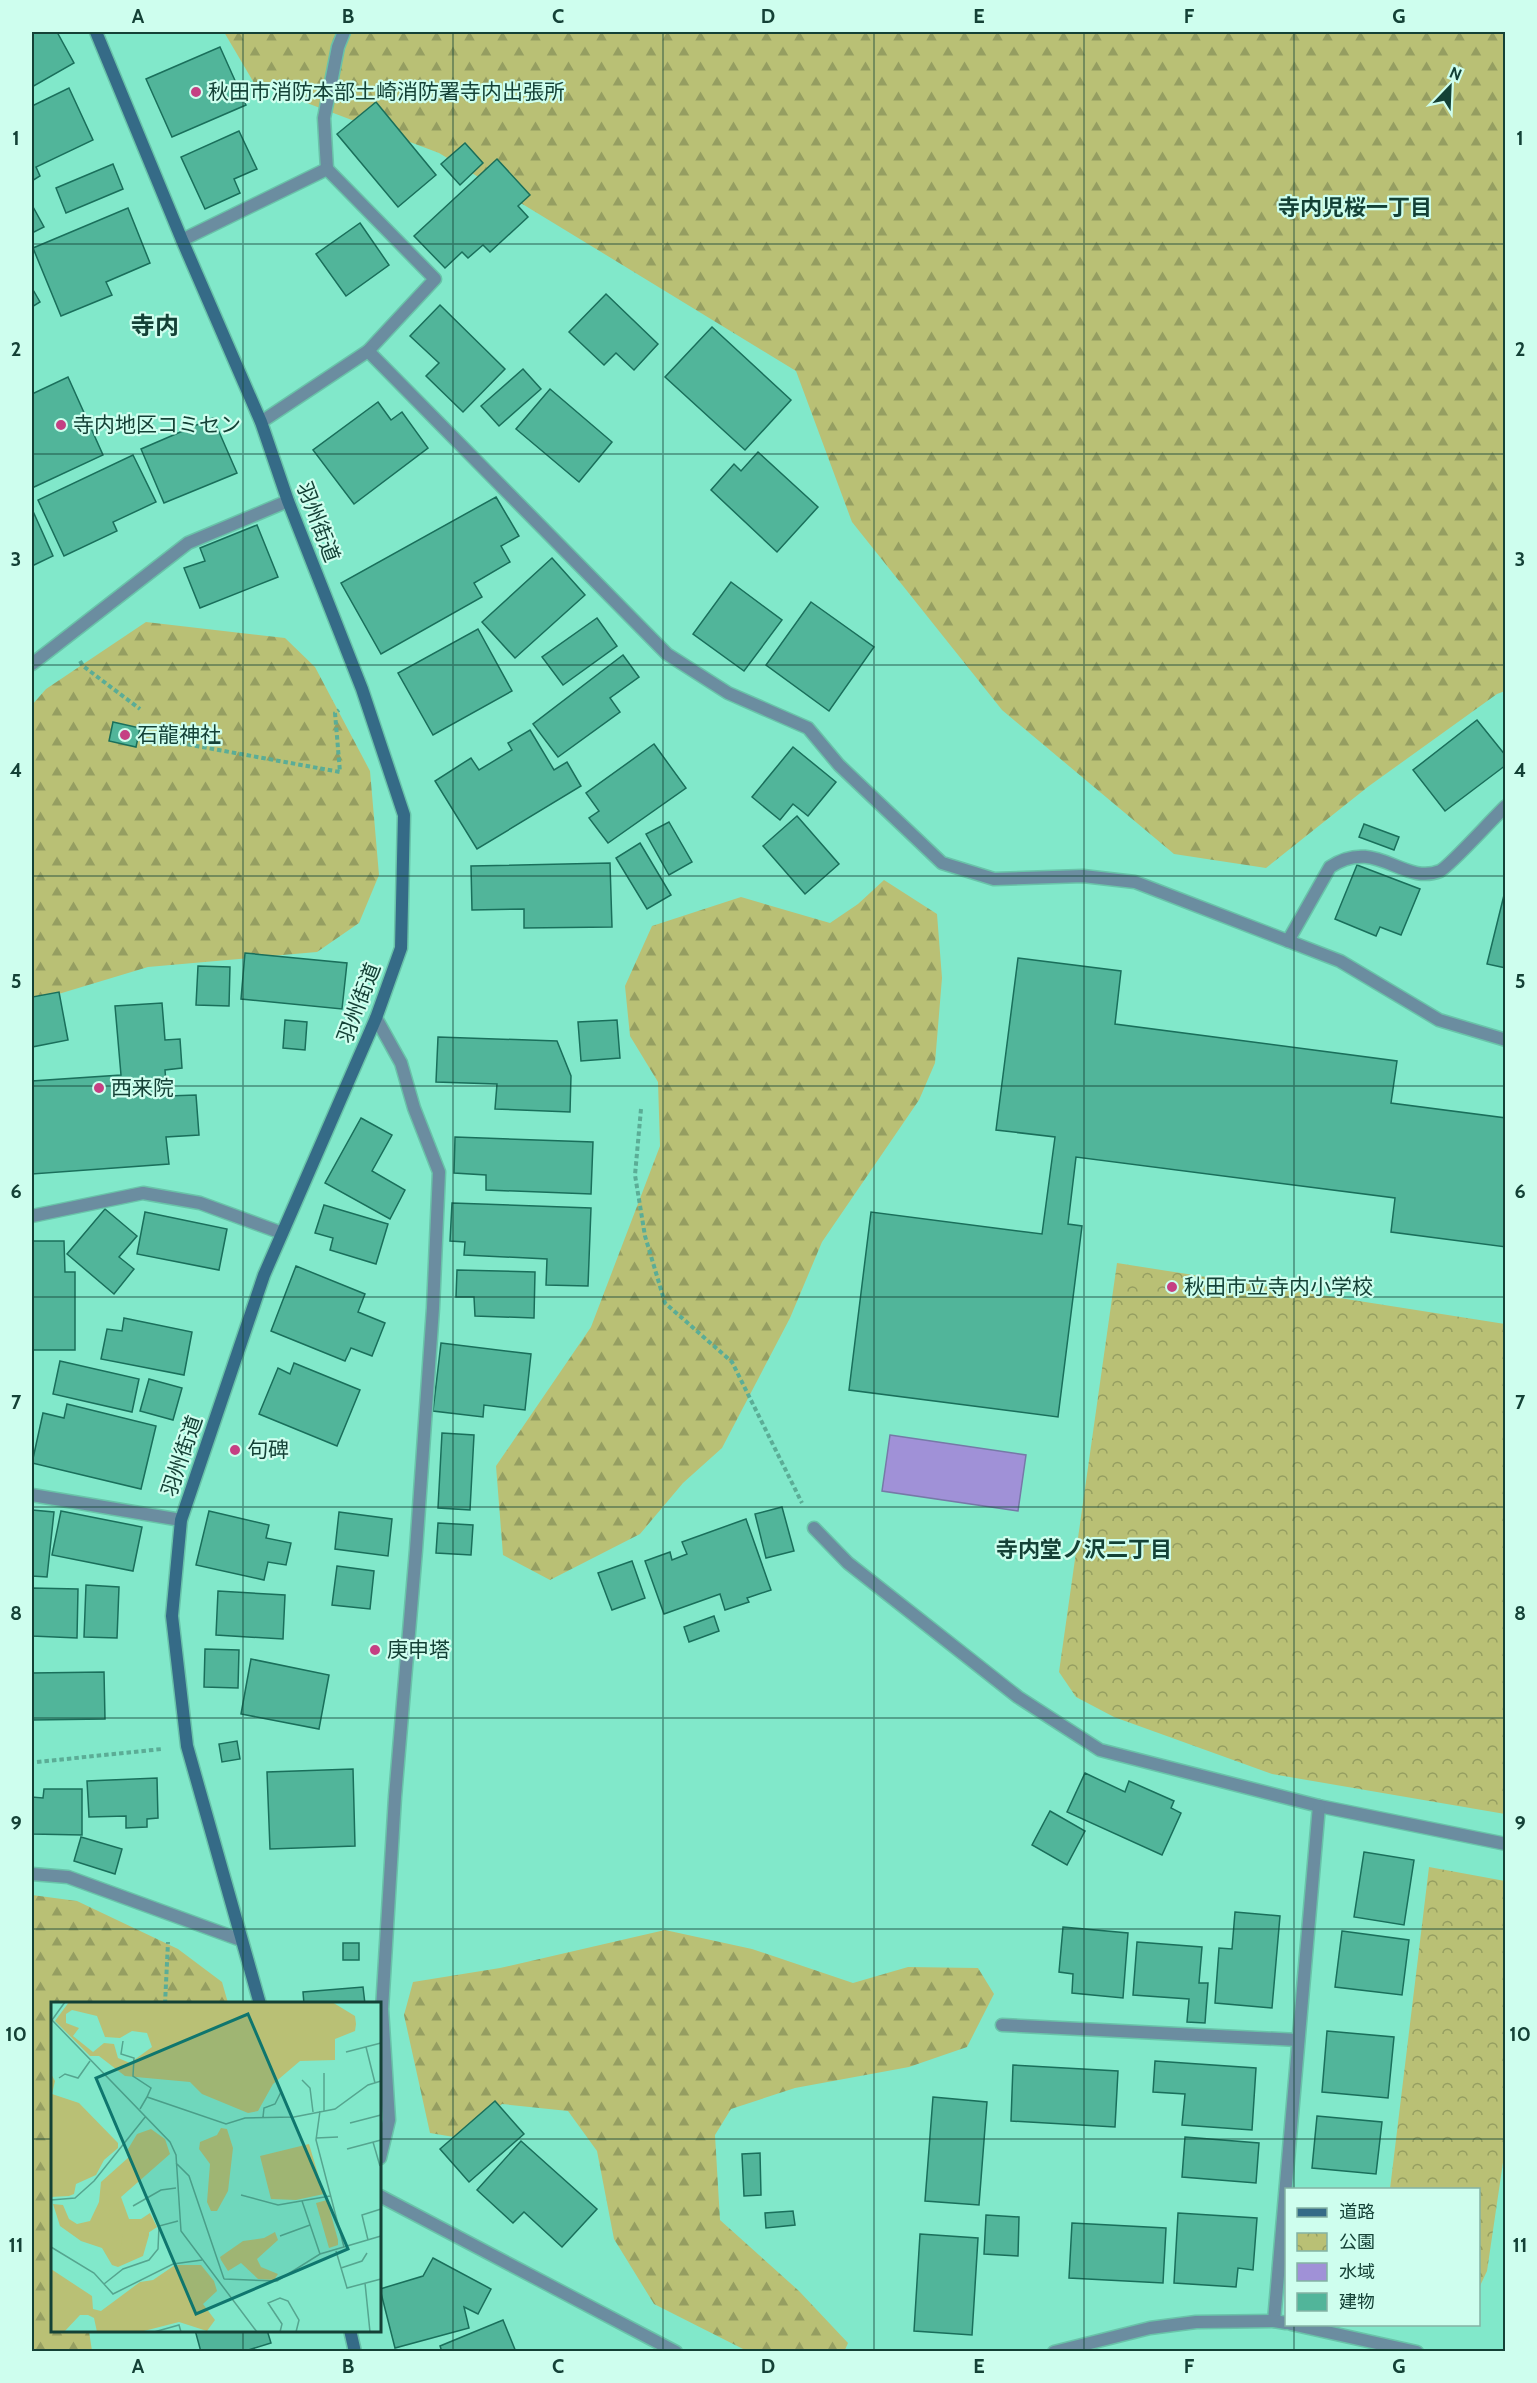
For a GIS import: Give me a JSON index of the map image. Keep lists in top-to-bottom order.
{
  "streets": {
    "street": ["羽州街道"]
  },
  "districts": ["寺内児桜一丁目", "寺内", "寺内堂ノ沢二丁目"],
  "places": [
    "秋田市消防本部土崎消防署寺内出張所",
    "寺内地区コミセン",
    "石龍神社",
    "西来院",
    "秋田市立寺内小学校",
    "句碑",
    "庚申塔"
  ],
  "legend": [
    "道路",
    "公園",
    "水域",
    "建物"
  ],
  "north": "top right",
  "grid": {
    "columns": [
      "A",
      "B",
      "C",
      "D",
      "E",
      "F",
      "G"
    ],
    "rows": [
      "1",
      "2",
      "3",
      "4",
      "5",
      "6",
      "7",
      "8",
      "9",
      "10",
      "11"
    ]
  }
}
